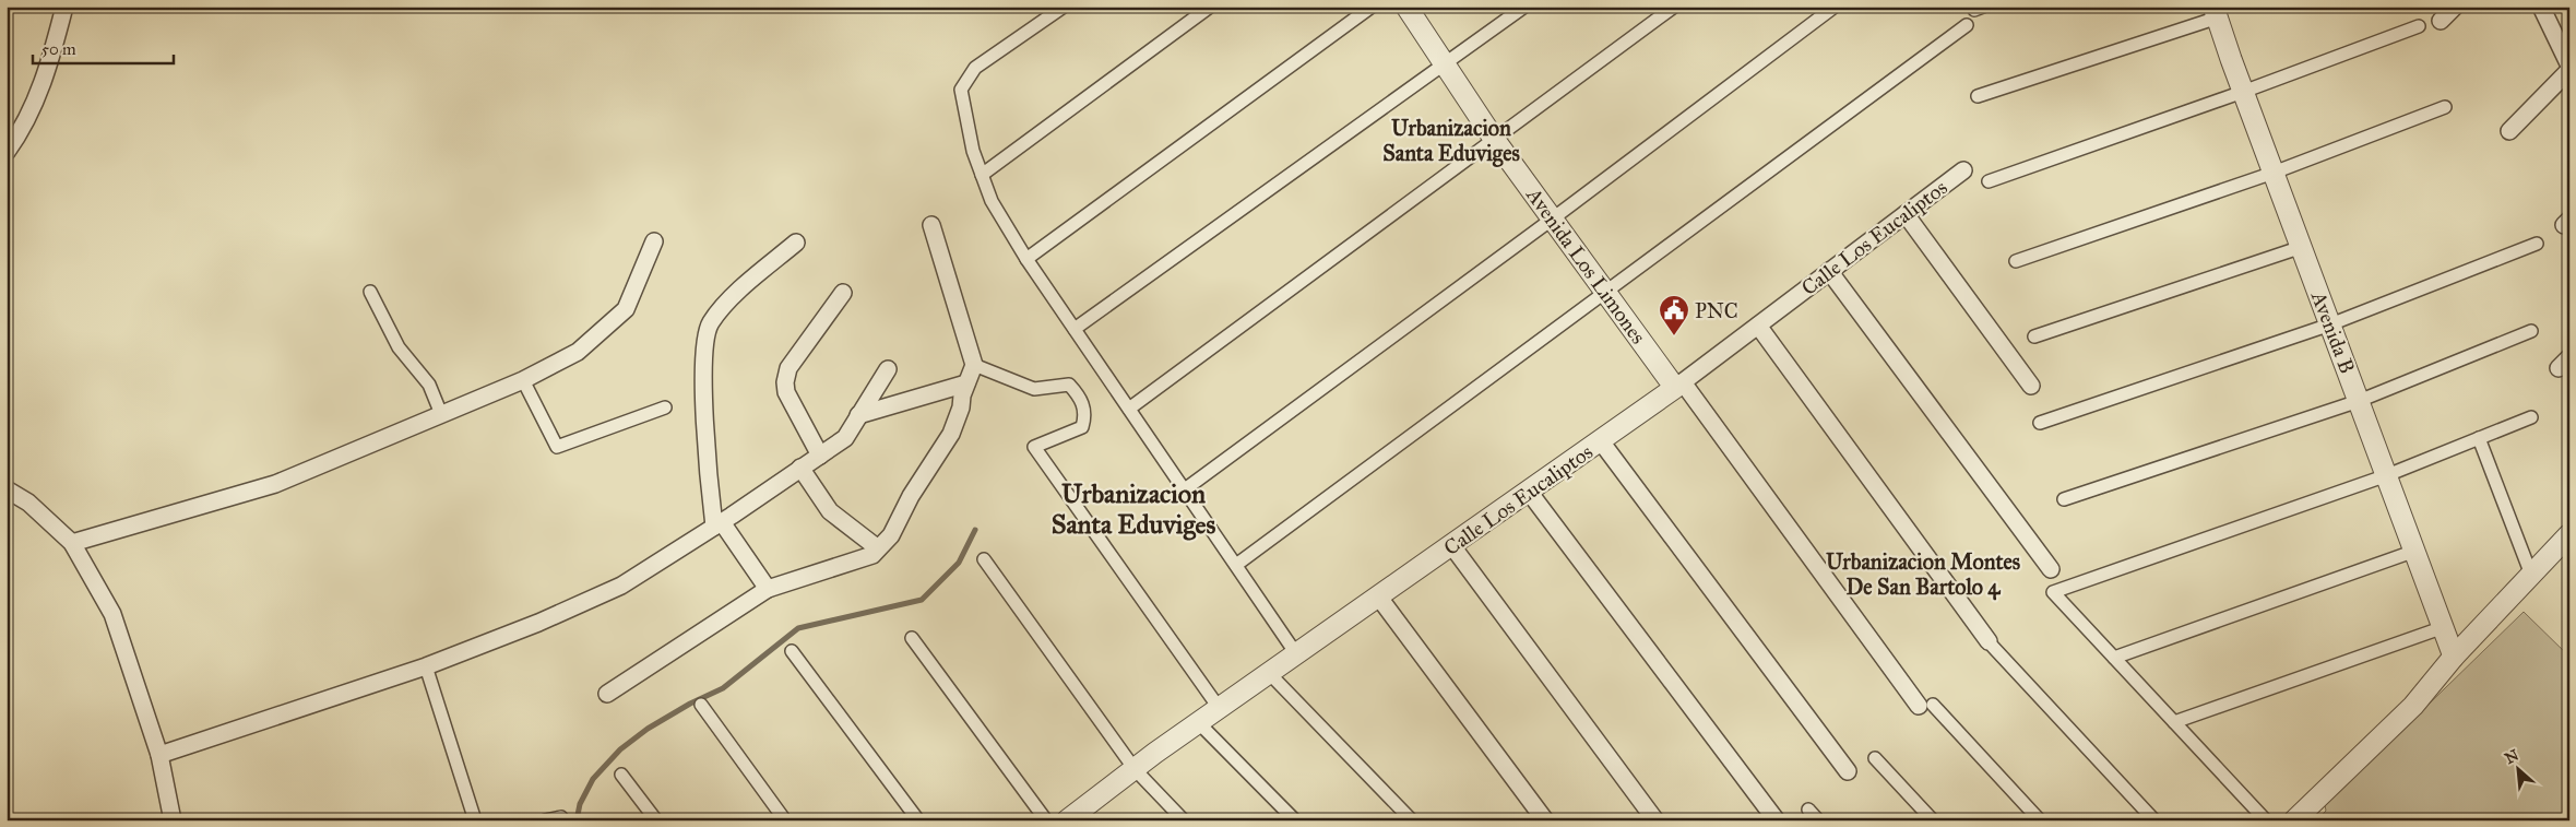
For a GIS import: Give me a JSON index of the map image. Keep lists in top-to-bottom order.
{
  "streets": {
    "street": ["Calle Los Eucaliptos", "Avenida Los Limones", "Avenida B"]
  },
  "crossings": [
    ["Calle Los Eucaliptos", "Avenida Los Limones"]
  ],
  "districts": ["Urbanizacion Santa Eduviges", "Urbanizacion Santa Eduviges", "Urbanizacion Montes De San Bartolo 4"],
  "places": {
    "public building": ["PNC"]
  },
  "scale_bar": "50 m",
  "north": "top left"
}
